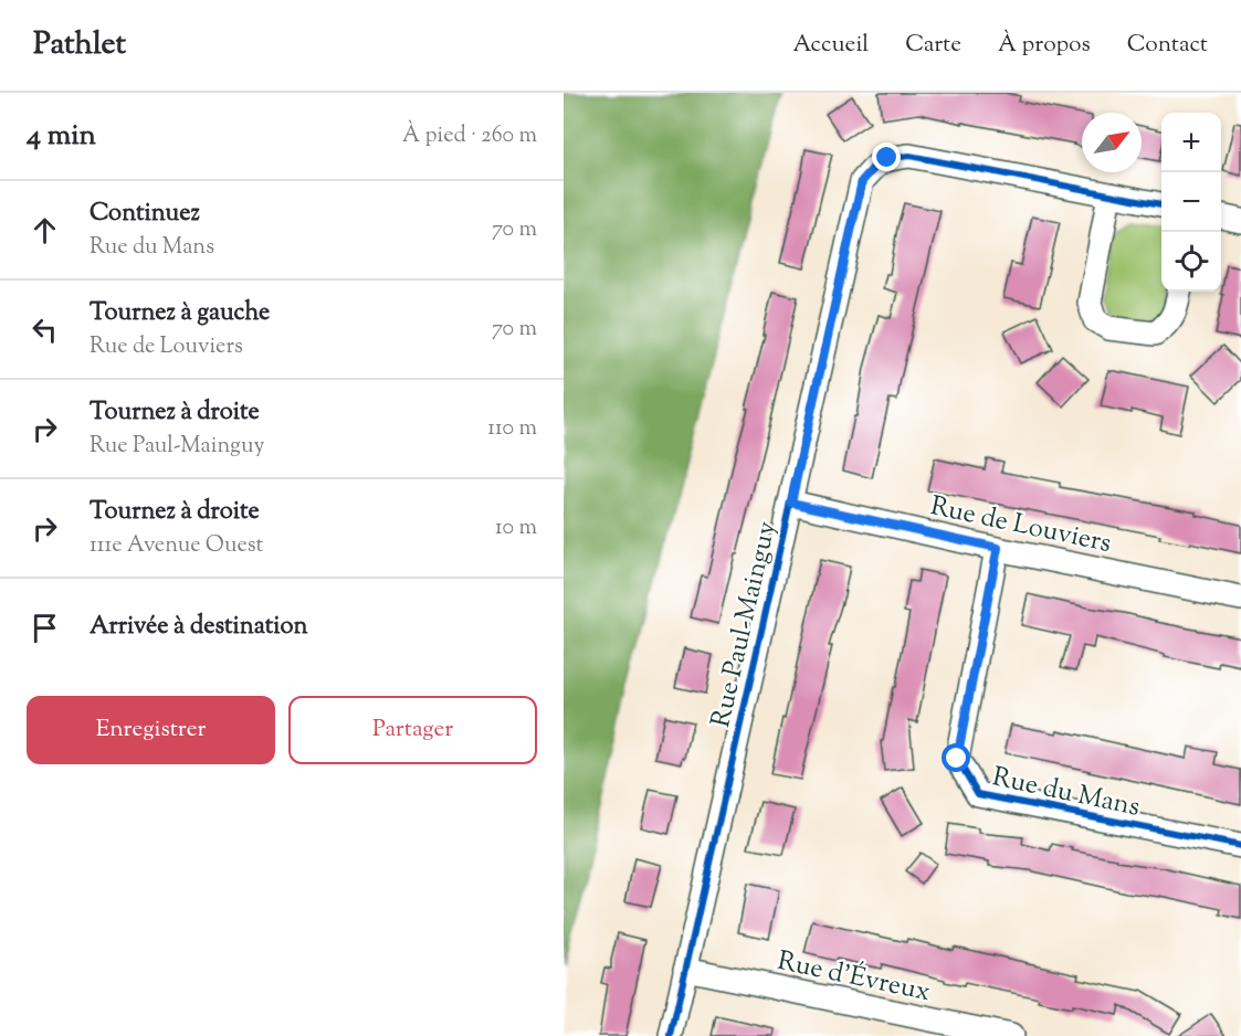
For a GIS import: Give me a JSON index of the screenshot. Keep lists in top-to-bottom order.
{
  "streets": {
    "street": [
      "Rue de Louviers",
      "Rue Paul-Mainguy",
      "Rue du Mans",
      "Rue d'Évreux"
    ]
  },
  "crossings": [
    ["Rue de Louviers", "Rue Paul-Mainguy"],
    ["Rue de Louviers", "Rue du Mans"],
    ["Rue Paul-Mainguy", "Rue d'Évreux"]
  ],
  "north": "top right",
  "page": {
    "header": "Pathlet",
    "nav": [
      "Accueil",
      "Carte",
      "À propos",
      "Contact"
    ],
    "heading": ["4 min", "À pied · 260 m"],
    "map_buttons": ["+", "−"],
    "list": [
      ["Continuez", "Rue du Mans", "70 m"],
      ["Tournez à gauche", "Rue de Louviers", "70 m"],
      ["Tournez à droite", "Rue Paul-Mainguy", "110 m"],
      ["Tournez à droite", "111e Avenue Ouest", "10 m"],
      "Arrivée à destination"
    ],
    "buttons": ["Enregistrer", "Partager"]
  }
}
